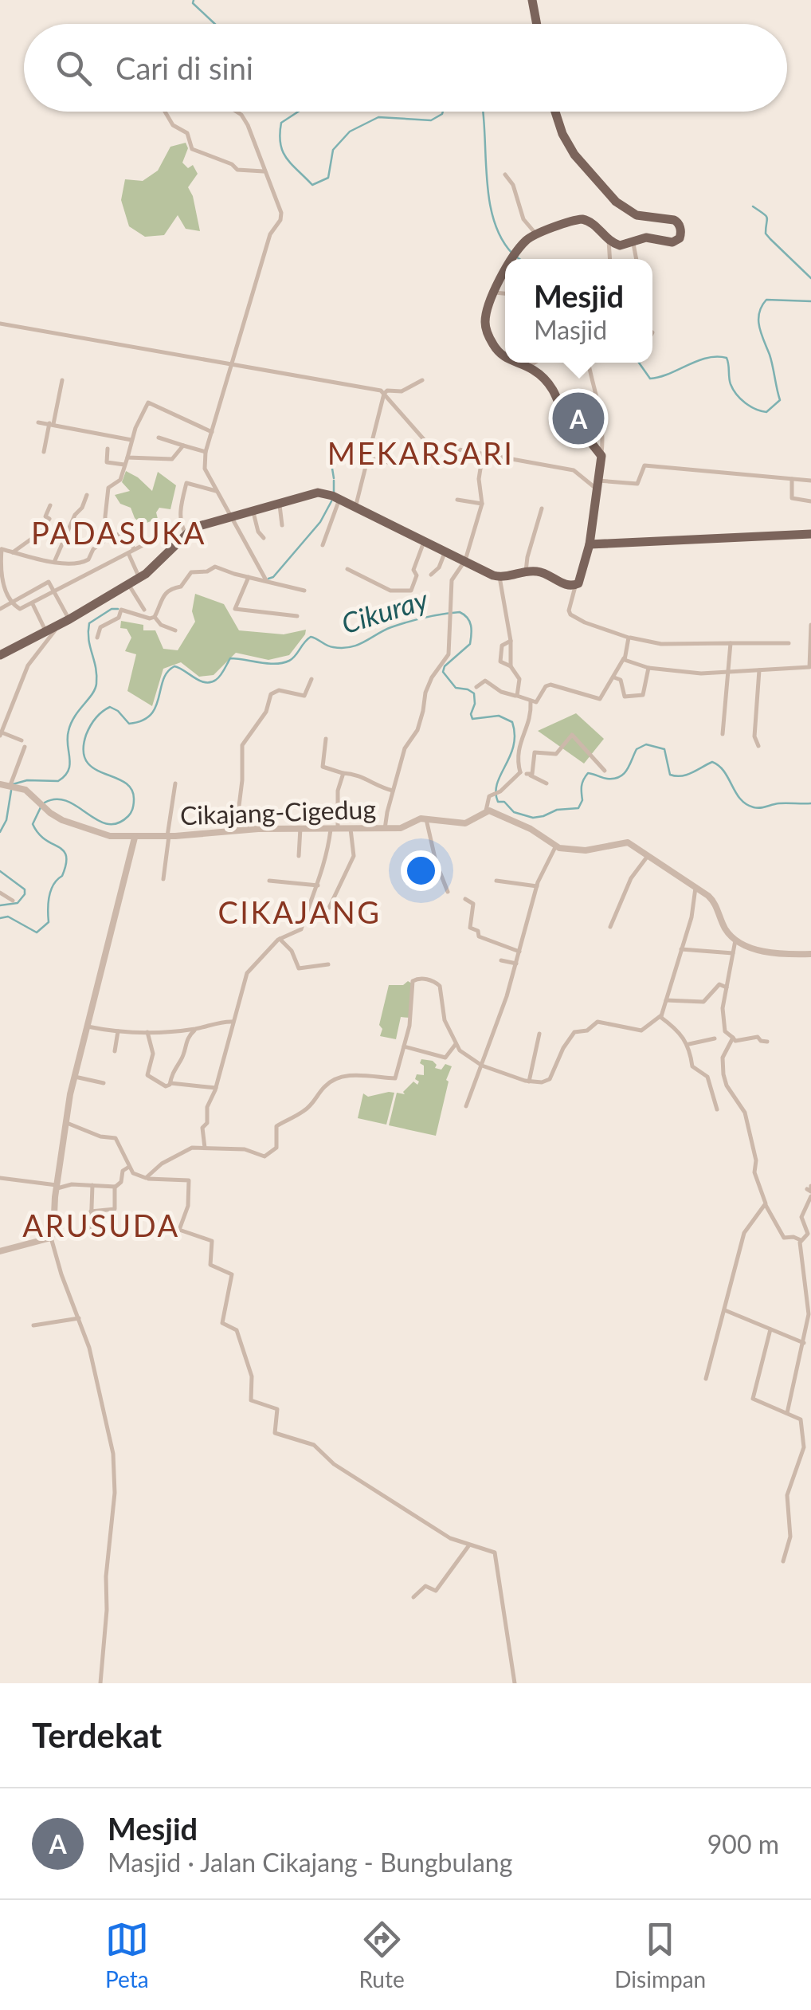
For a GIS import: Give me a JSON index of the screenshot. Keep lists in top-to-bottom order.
{
  "streets": {
    "street": ["Cikajang-Cigedug"]
  },
  "districts": [
    "MEKARSARI",
    "PADASUKA",
    "CIKAJANG",
    "ARUSUDA"
  ],
  "water": ["Cikuray"],
  "page": {
    "search": "Cari di sini",
    "popup": ["Mesjid", "Masjid"],
    "pins": "A",
    "heading": "Terdekat",
    "list": [
      {
        "mark": "A",
        "name": "Mesjid",
        "note": "Masjid · Jalan Cikajang - Bungbulang",
        "value": "900 m"
      }
    ],
    "nav": ["Peta", "Rute", "Disimpan"]
  }
}
